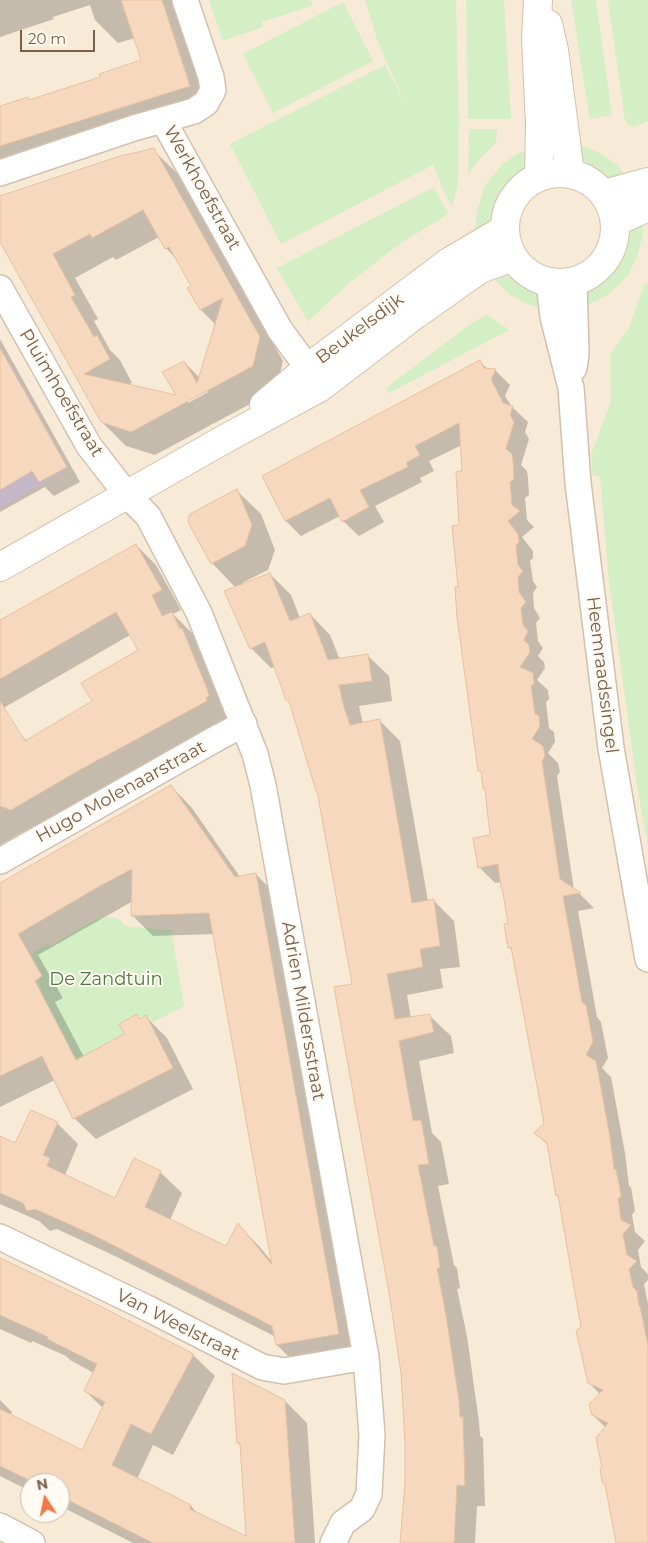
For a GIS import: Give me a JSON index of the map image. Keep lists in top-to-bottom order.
{
  "streets": {
    "main road": ["Beukelsdijk"],
    "street": [
      "Werkhoefstraat",
      "Pluimhoefstraat",
      "Heemraadssingel",
      "Hugo Molenaarstraat",
      "Adrien Mildersstraat",
      "Van Weelstraat"
    ]
  },
  "crossings": [
    ["Werkhoefstraat", "Beukelsdijk"],
    ["Beukelsdijk", "Pluimhoefstraat"],
    ["Beukelsdijk", "Heemraadssingel"],
    ["Beukelsdijk", "Adrien Mildersstraat"],
    ["Pluimhoefstraat", "Adrien Mildersstraat"],
    ["Hugo Molenaarstraat", "Adrien Mildersstraat"],
    ["Adrien Mildersstraat", "Van Weelstraat"]
  ],
  "parks": ["De Zandtuin"],
  "scale_bar": "20 m",
  "north": "top"
}
